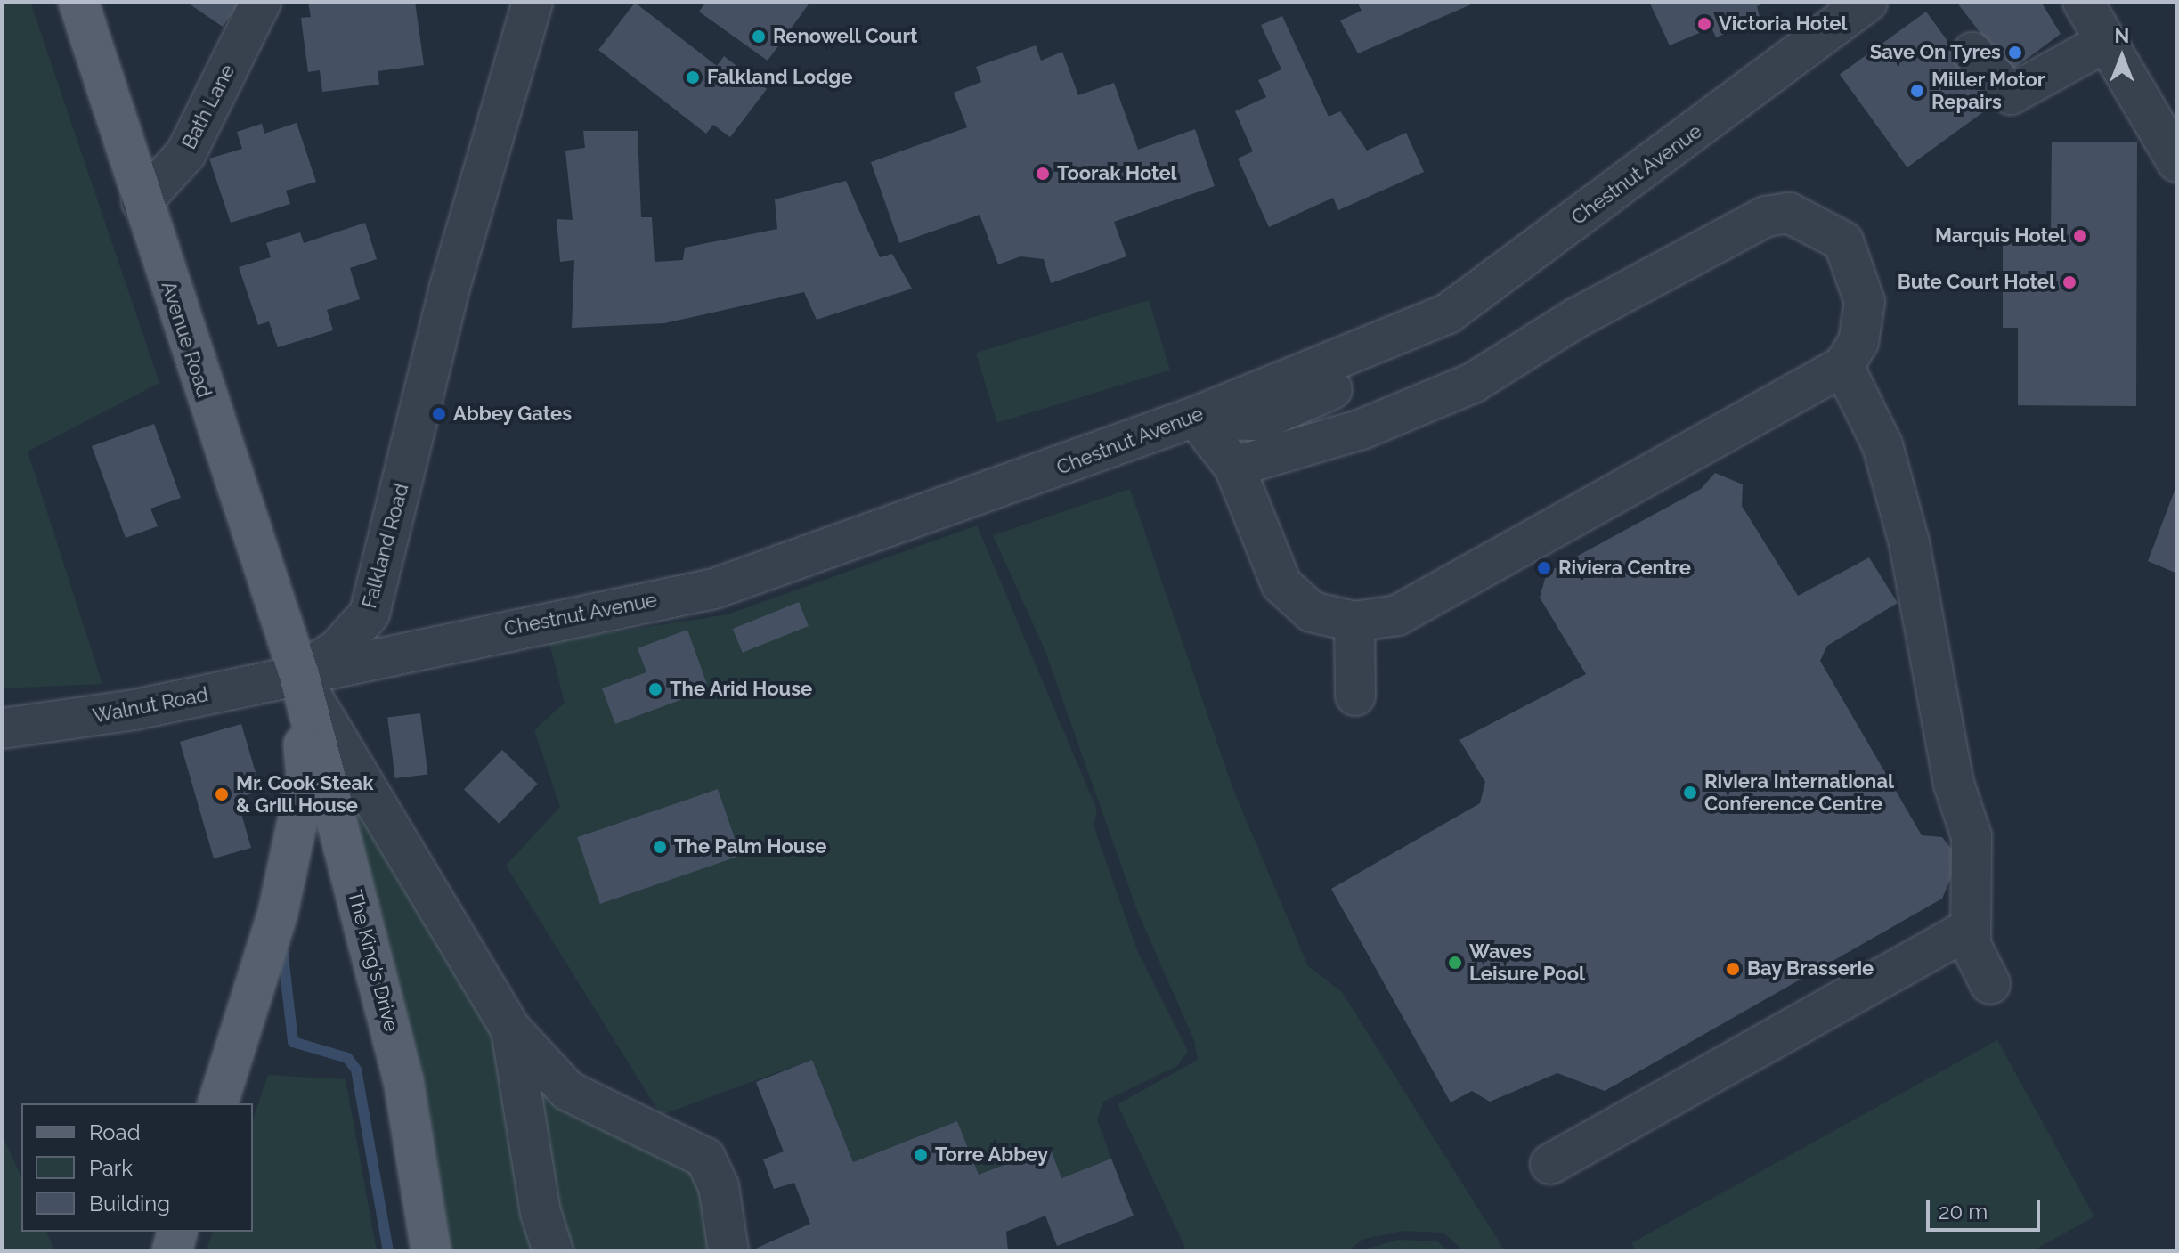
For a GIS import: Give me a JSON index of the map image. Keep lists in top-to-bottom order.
{
  "streets": {
    "main road": ["Avenue Road", "The King's Drive"],
    "street": [
      "Bath Lane",
      "Chestnut Avenue",
      "Falkland Road",
      "Walnut Road"
    ]
  },
  "crossings": [
    ["Bath Lane", "Avenue Road"],
    ["Chestnut Avenue", "Avenue Road"],
    ["Chestnut Avenue", "Falkland Road"],
    ["Chestnut Avenue", "Walnut Road"],
    ["Chestnut Avenue", "The King's Drive"],
    ["Avenue Road", "Falkland Road"],
    ["Avenue Road", "Walnut Road"],
    ["Avenue Road", "The King's Drive"],
    ["Falkland Road", "Walnut Road"],
    ["Falkland Road", "The King's Drive"],
    ["Walnut Road", "The King's Drive"]
  ],
  "places": [
    "Victoria Hotel",
    "Renowell Court",
    "Save On Tyres",
    "Falkland Lodge",
    "Miller Motor Repairs",
    "Toorak Hotel",
    "Marquis Hotel",
    "Bute Court Hotel",
    "Abbey Gates",
    "Riviera Centre",
    "The Arid House",
    "Riviera International Conference Centre",
    "Mr. Cook Steak & Grill House",
    "The Palm House",
    "Waves Leisure Pool",
    "Bay Brasserie",
    "Torre Abbey"
  ],
  "legend": ["Road", "Park", "Building"],
  "scale_bar": "20 m",
  "north": "top"
}
